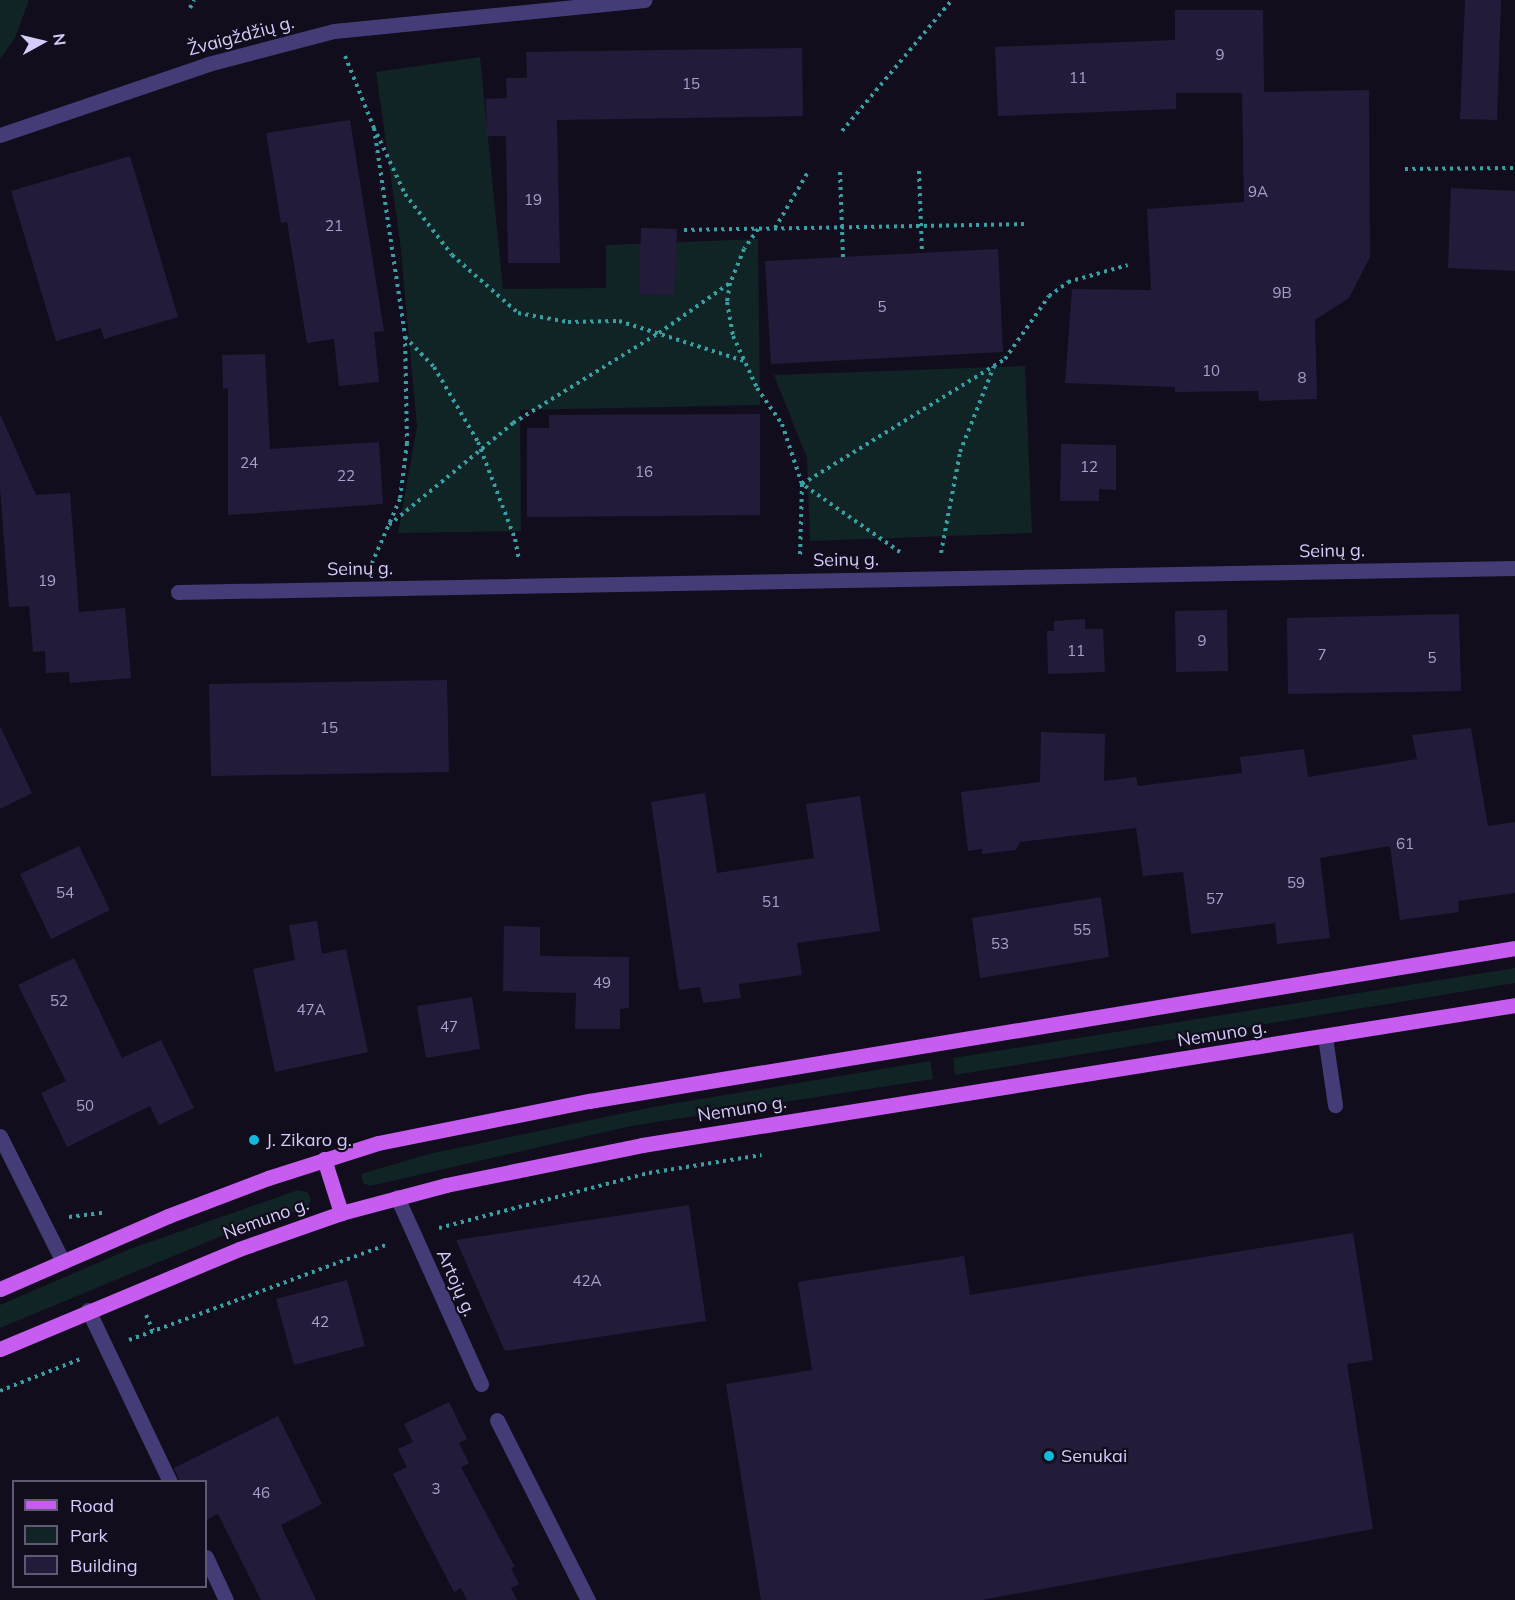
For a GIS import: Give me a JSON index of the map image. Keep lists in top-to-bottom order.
{
  "streets": {
    "main road": ["Nemuno g."],
    "street": ["Žvaigždžių g.", "Seinų g.", "Artojų g."]
  },
  "crossings": [
    ["Nemuno g.", "Artojų g."]
  ],
  "places": ["J. Zikaro g.", "Senukai"],
  "house_numbers": [
    "9",
    "11",
    "15",
    "9A",
    "19",
    "21",
    "9B",
    "5",
    "10",
    "8",
    "24",
    "12",
    "16",
    "22",
    "19",
    "9",
    "11",
    "7",
    "5",
    "15",
    "61",
    "59",
    "54",
    "57",
    "51",
    "55",
    "53",
    "49",
    "52",
    "47A",
    "47",
    "50",
    "42A",
    "42",
    "3",
    "46"
  ],
  "legend": ["Road", "Park", "Building"],
  "north": "right"
}
